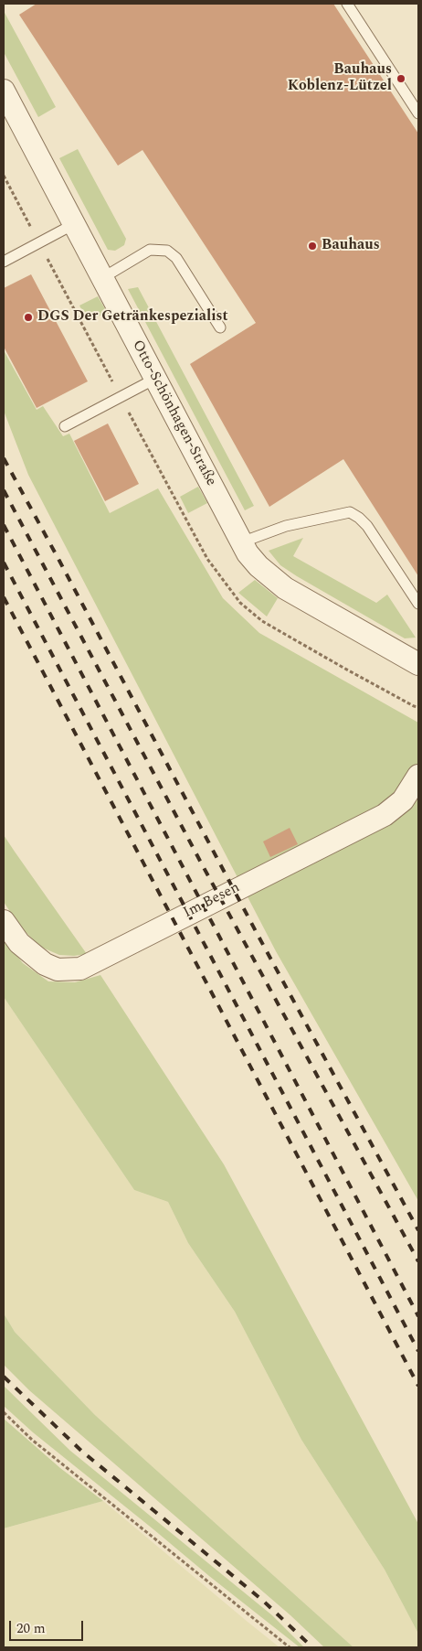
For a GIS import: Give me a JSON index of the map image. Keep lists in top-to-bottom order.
{
  "streets": {
    "street": ["Otto-Schönhagen-Straße", "Im Besen"]
  },
  "places": ["Bauhaus Koblenz-Lützel", "Bauhaus", "DGS Der Getränkespezialist"],
  "scale_bar": "20 m"
}
